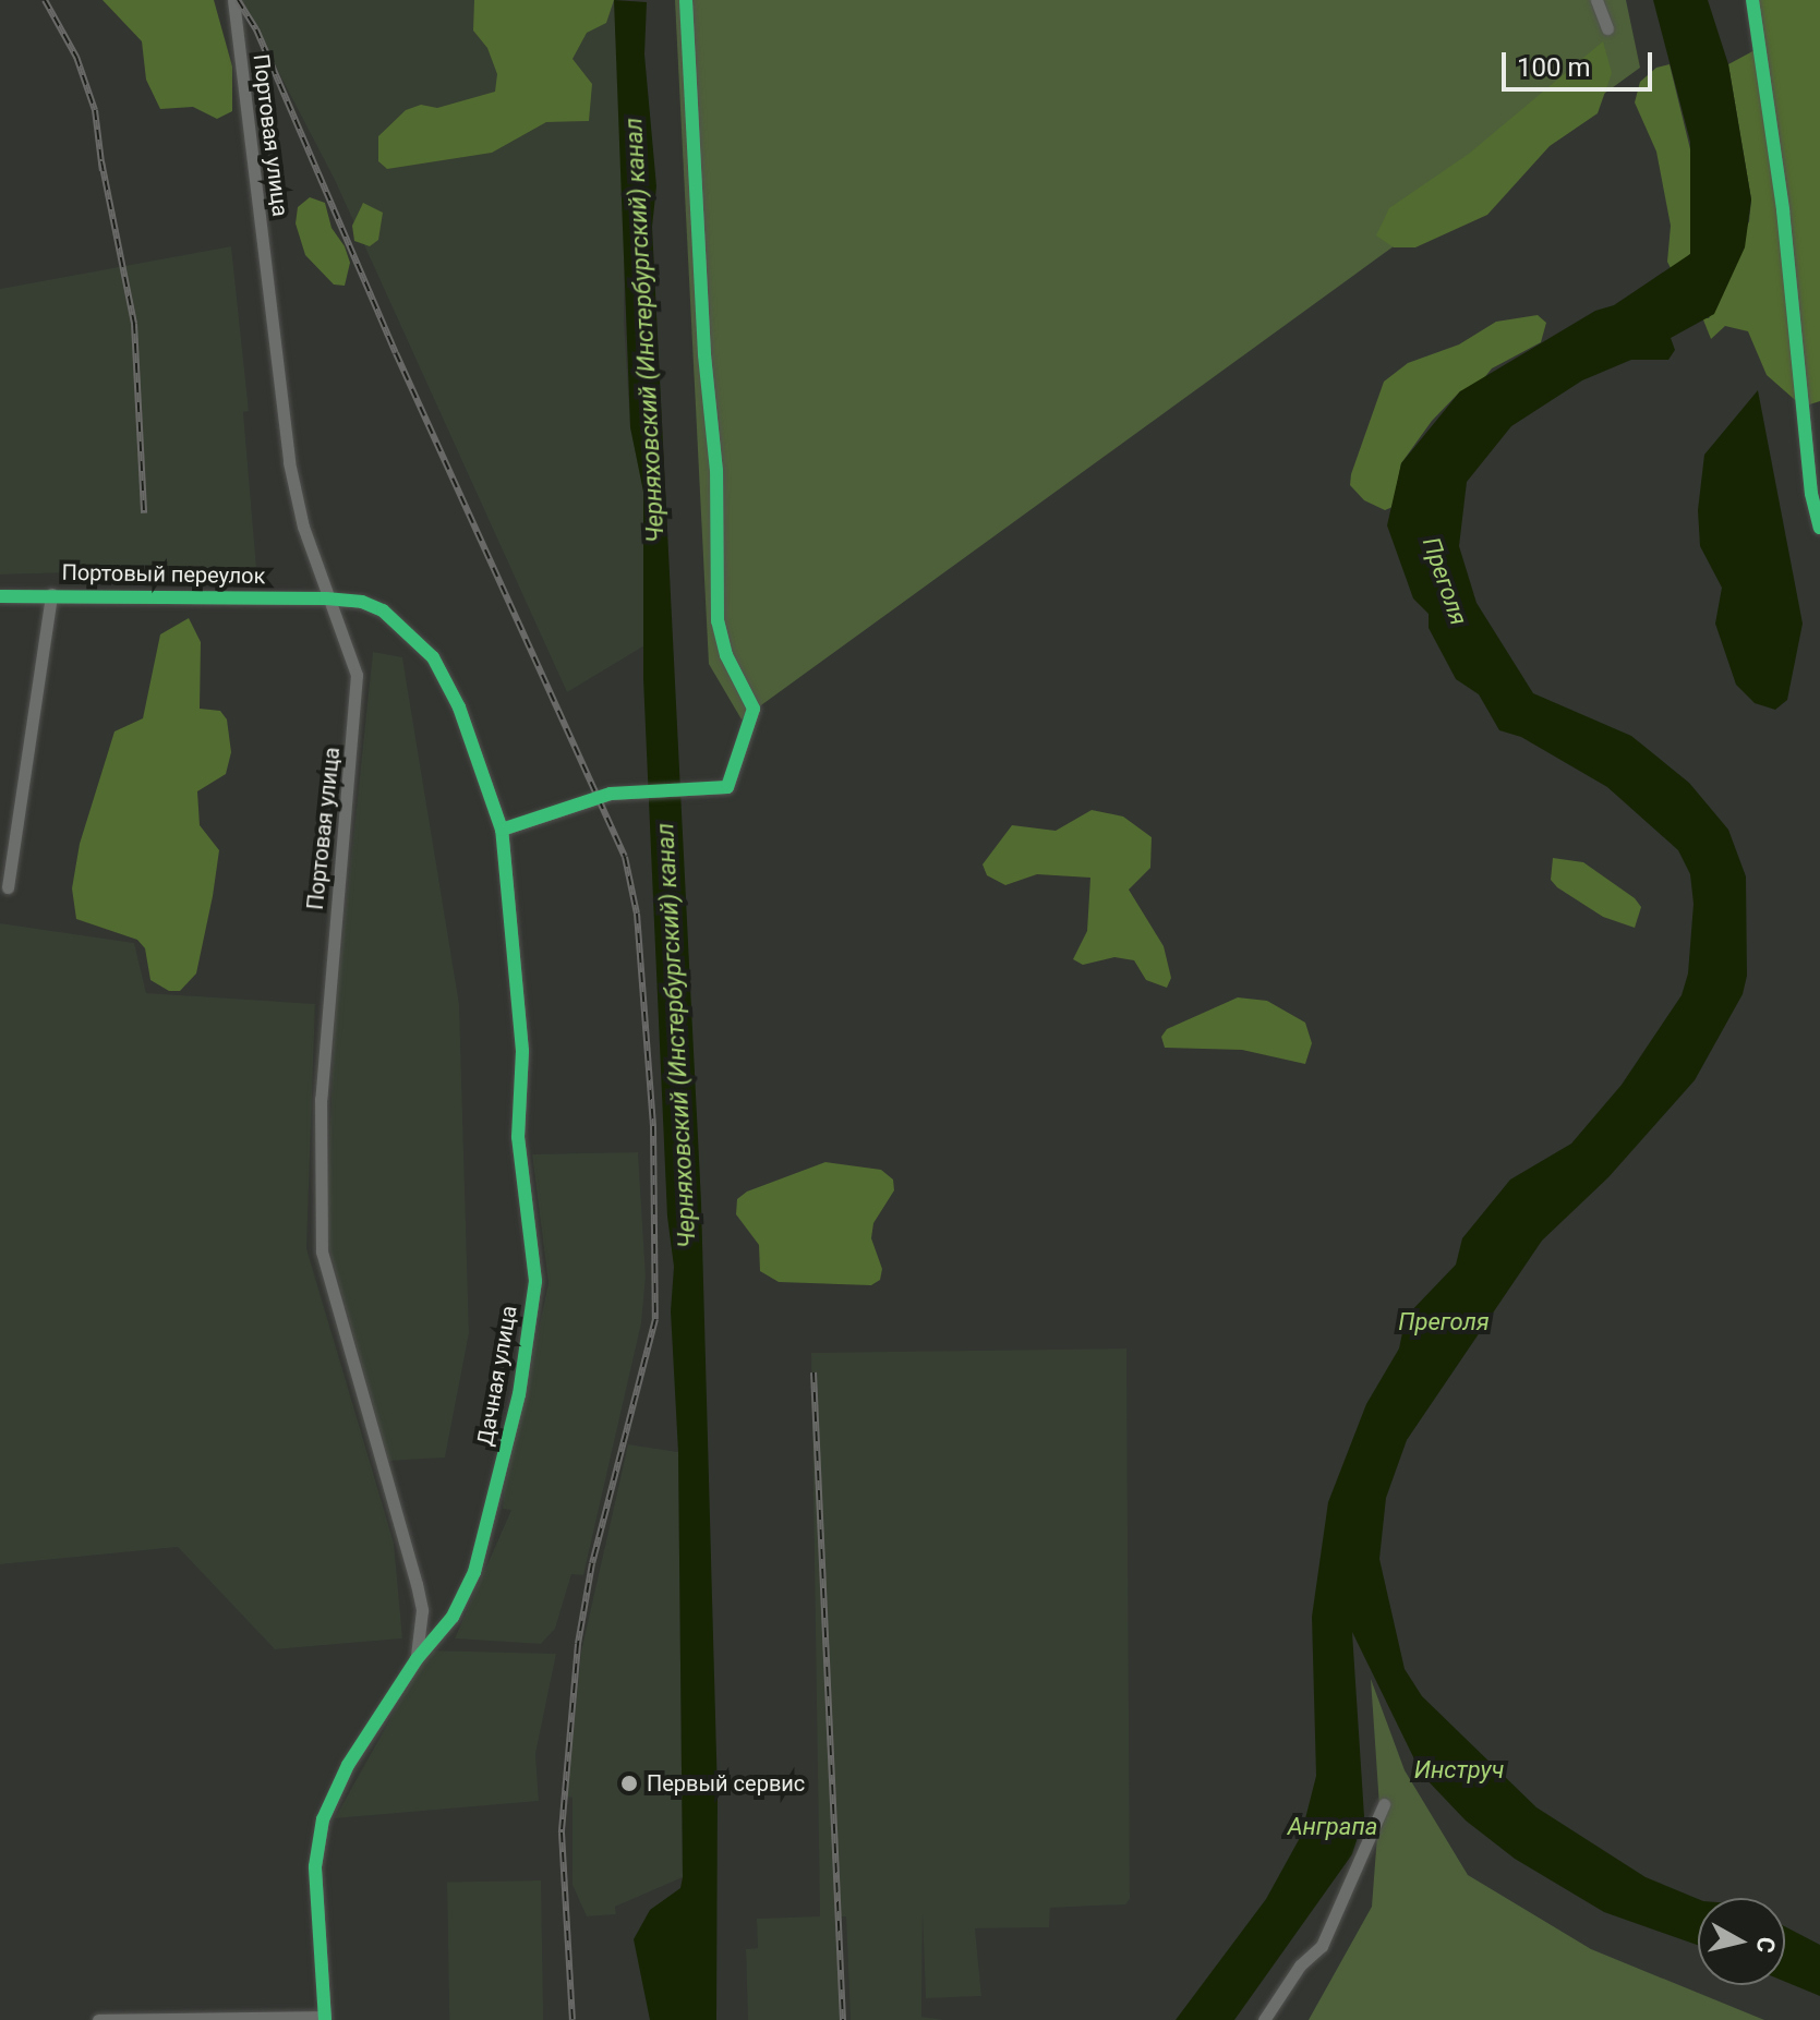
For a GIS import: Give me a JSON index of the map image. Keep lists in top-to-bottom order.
{
  "streets": {
    "street": ["Портовая улица", "Портовый переулок", "Дачная улица"]
  },
  "crossings": [
    ["Портовая улица", "Портовый переулок"],
    ["Портовая улица", "Дачная улица"],
    ["Портовый переулок", "Дачная улица"]
  ],
  "water": [
    "Черняховский (Инстербургский) канал",
    "Преголя",
    "Инструч",
    "Анграпа"
  ],
  "places": ["Первый сервис"],
  "scale_bar": "100 m",
  "north": "right"
}
